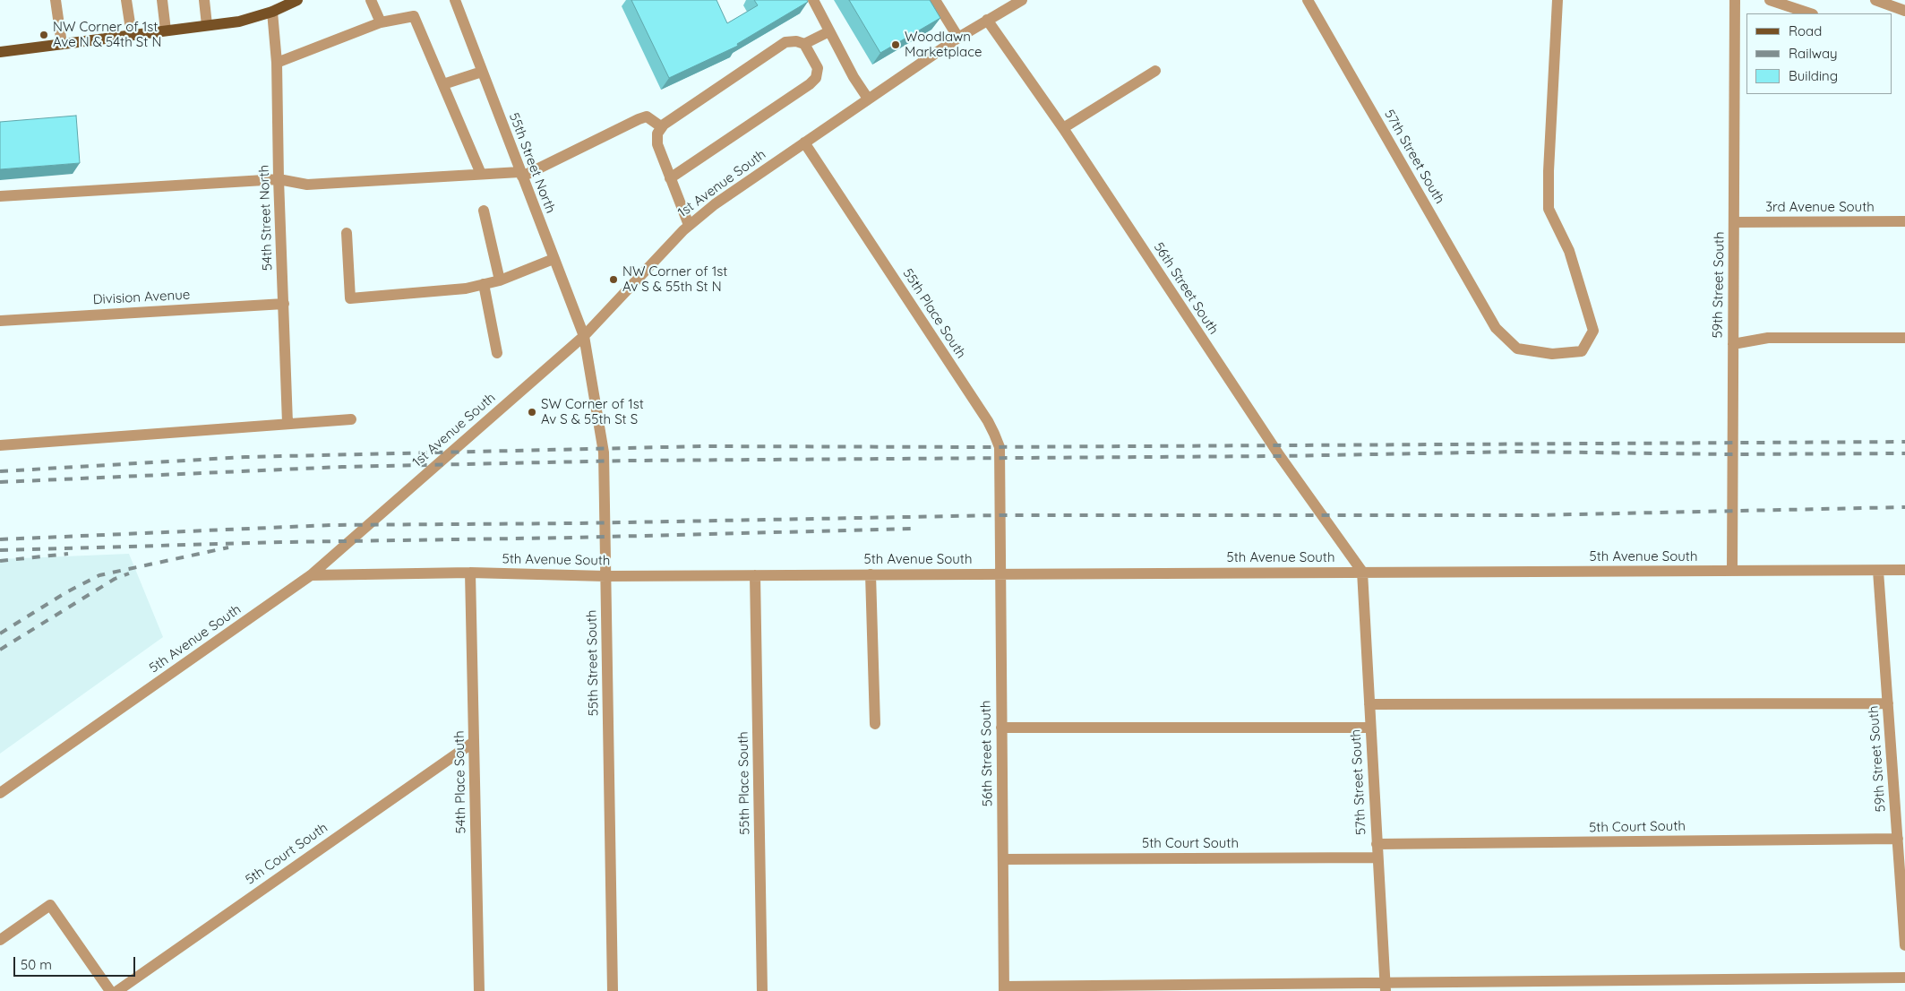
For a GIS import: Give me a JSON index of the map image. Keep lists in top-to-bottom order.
{
  "streets": {
    "street": [
      "57th Street South",
      "55th Street North",
      "1st Avenue South",
      "3rd Avenue South",
      "54th Street North",
      "59th Street South",
      "56th Street South",
      "Division Avenue",
      "55th Place South",
      "5th Avenue South",
      "55th Street South",
      "54th Place South",
      "5th Court South"
    ]
  },
  "crossings": [
    ["57th Street South", "56th Street South"],
    ["57th Street South", "5th Avenue South"],
    ["57th Street South", "5th Court South"],
    ["55th Street North", "1st Avenue South"],
    ["55th Street North", "55th Street South"],
    ["1st Avenue South", "56th Street South"],
    ["1st Avenue South", "55th Place South"],
    ["1st Avenue South", "5th Avenue South"],
    ["1st Avenue South", "55th Street South"],
    ["3rd Avenue South", "59th Street South"],
    ["54th Street North", "Division Avenue"],
    ["59th Street South", "5th Avenue South"],
    ["59th Street South", "5th Court South"],
    ["56th Street South", "55th Place South"],
    ["56th Street South", "5th Avenue South"],
    ["56th Street South", "5th Court South"],
    ["55th Place South", "5th Avenue South"],
    ["5th Avenue South", "55th Street South"],
    ["5th Avenue South", "54th Place South"],
    ["54th Place South", "5th Court South"]
  ],
  "places": [
    "NW Corner of 1st Ave N & 54th St N",
    "Woodlawn Marketplace",
    "NW Corner of 1st Av S & 55th St N",
    "SW Corner of 1st Av S & 55th St S"
  ],
  "legend": ["Road", "Railway", "Building"],
  "scale_bar": "50 m"
}
